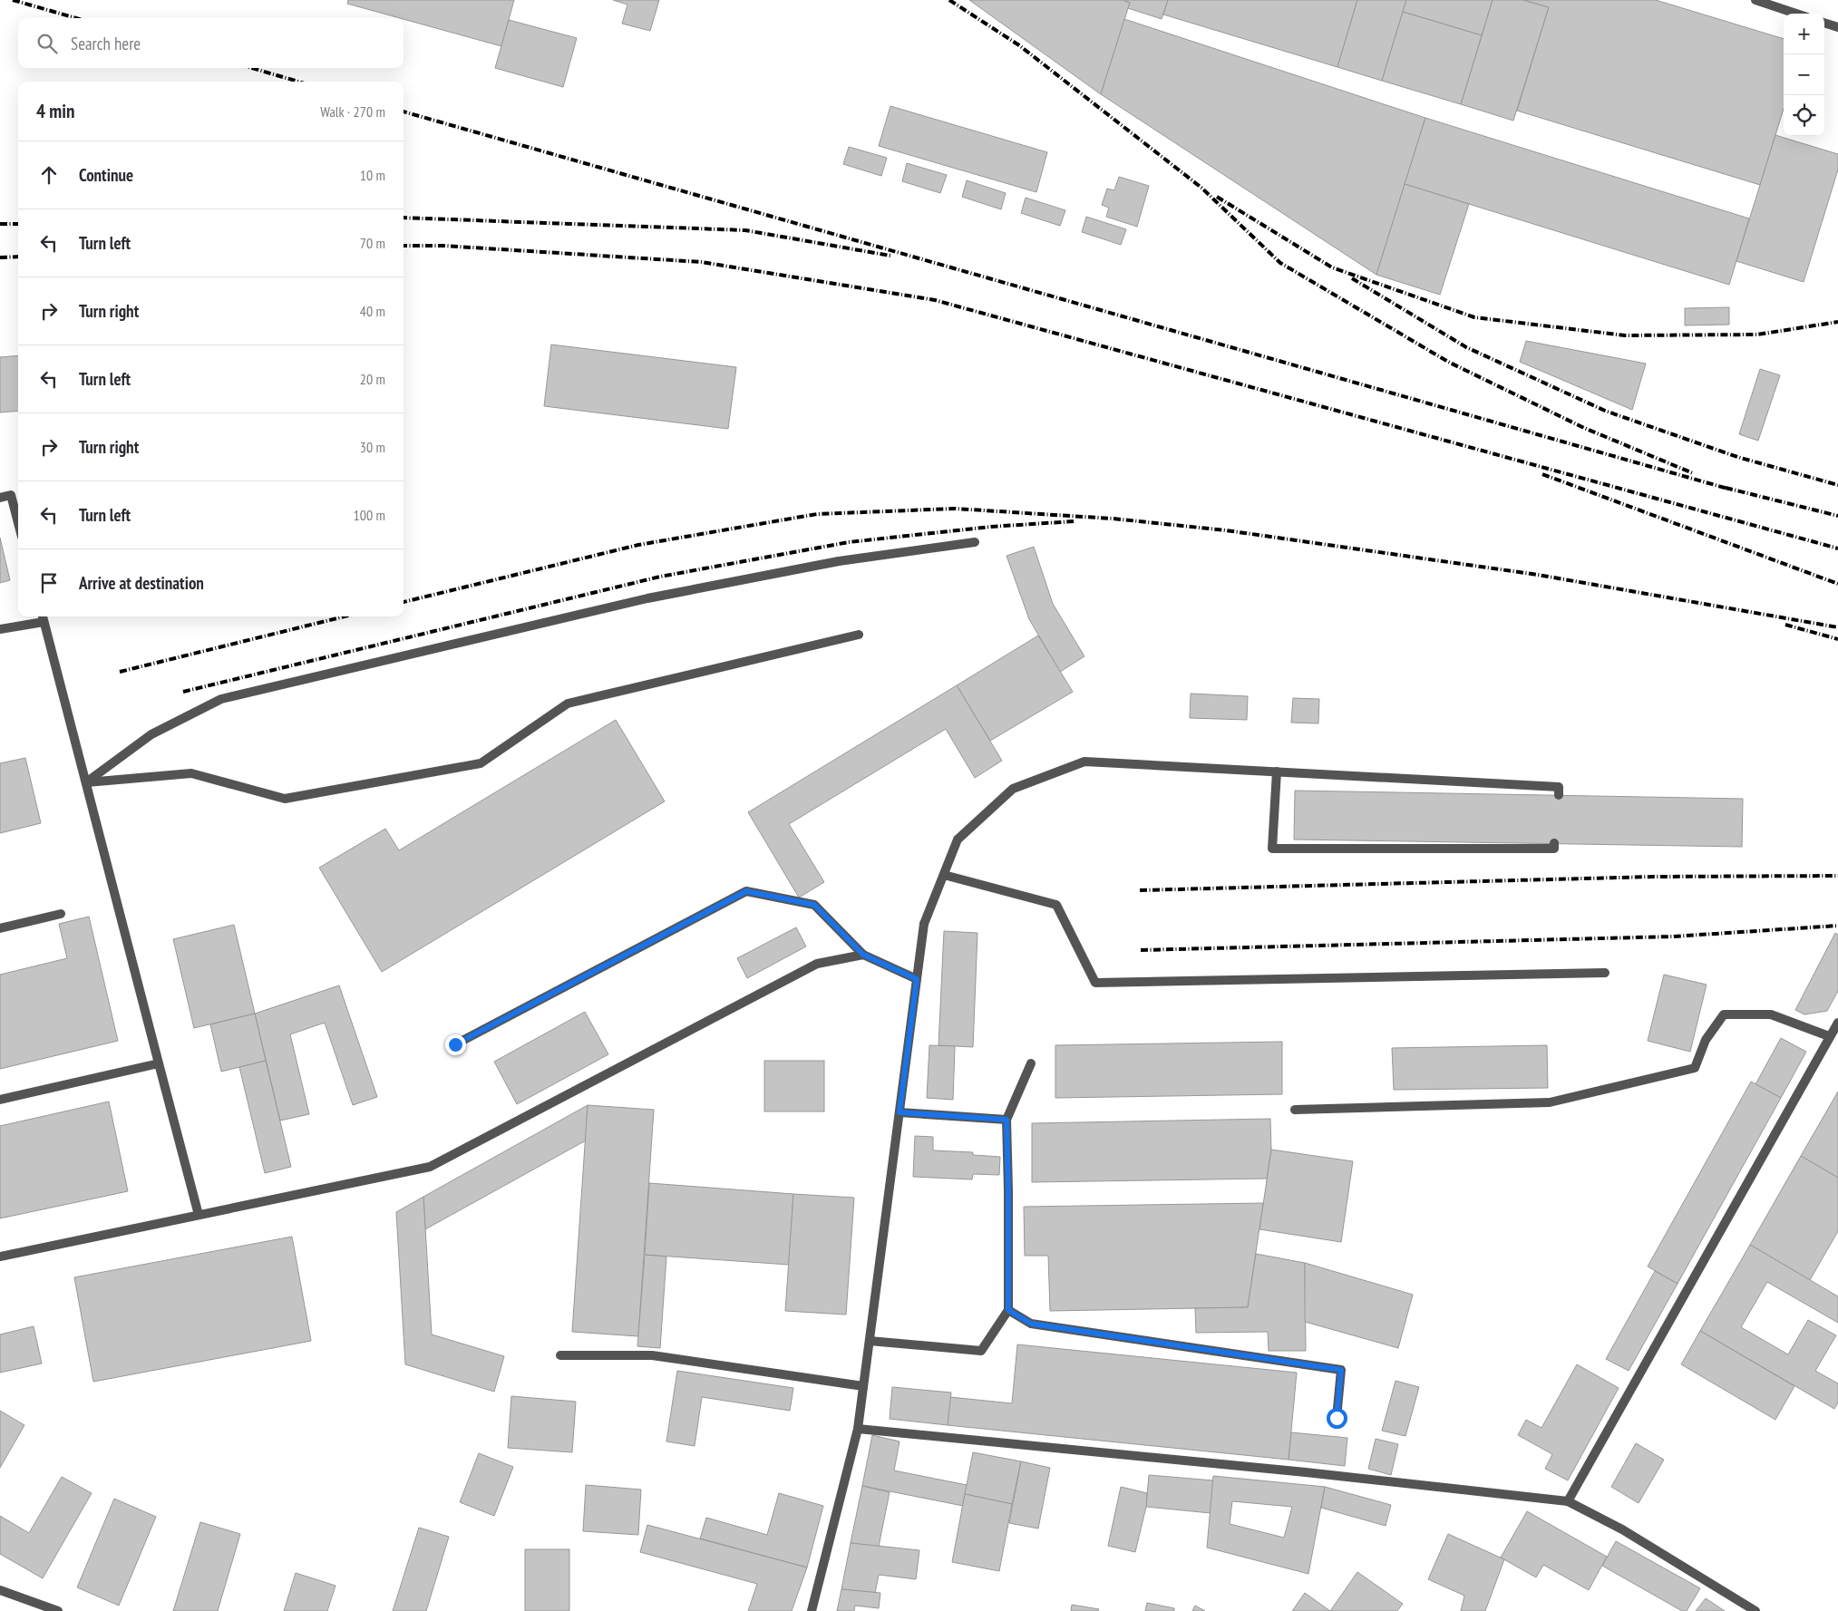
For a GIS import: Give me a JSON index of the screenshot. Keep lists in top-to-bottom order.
{
  "page": {
    "map_buttons": ["+", "−"],
    "search": "Search here",
    "heading": ["4 min", "Walk · 270 m"],
    "list": [
      ["Continue", "10 m"],
      ["Turn left", "70 m"],
      ["Turn right", "40 m"],
      ["Turn left", "20 m"],
      ["Turn right", "30 m"],
      ["Turn left", "100 m"],
      "Arrive at destination"
    ]
  }
}
